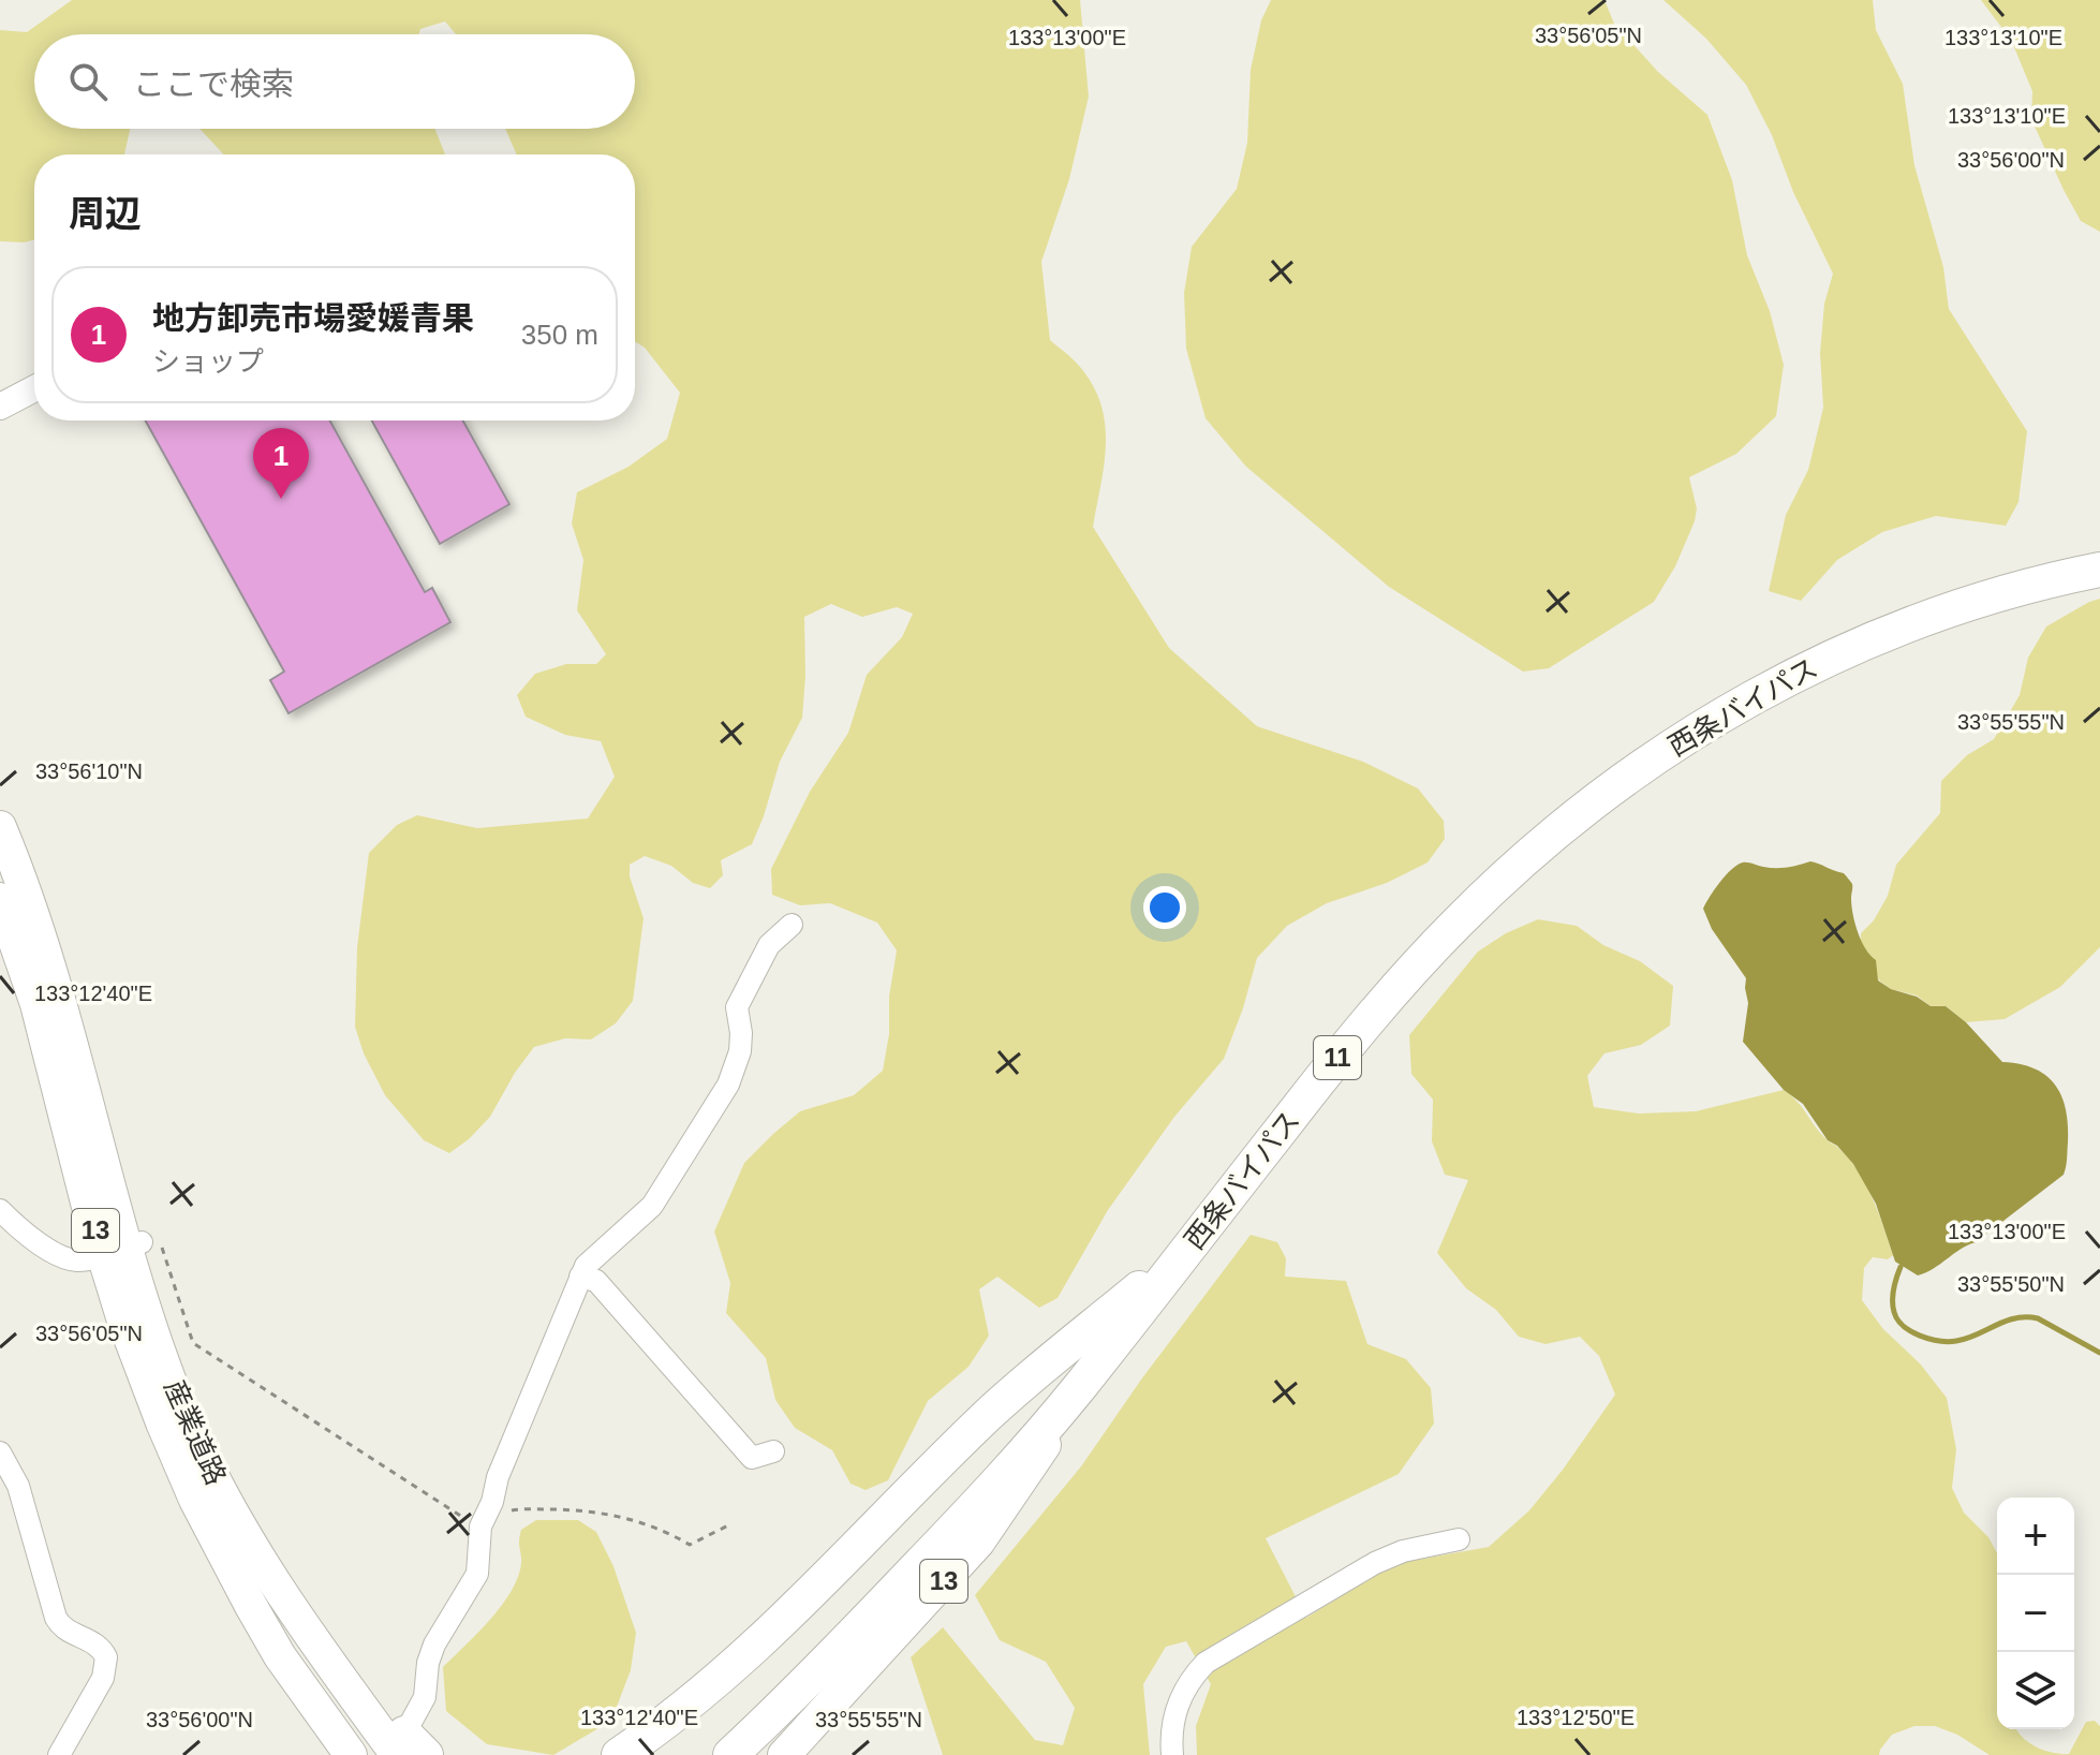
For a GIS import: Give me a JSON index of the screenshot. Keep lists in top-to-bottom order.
{
  "streets": {
    "highway": ["西条バイパス", "11"],
    "main road": ["13", "産業道路"]
  },
  "crossings": [
    ["西条バイパス", "11"],
    ["西条バイパス", "13"],
    ["13", "産業道路"]
  ],
  "page": {
    "search": "ここで検索",
    "heading": "周辺",
    "list": [
      {
        "mark": "1",
        "name": "地方卸売市場愛媛青果",
        "note": "ショップ",
        "value": "350 m"
      }
    ],
    "pins": "1",
    "map_buttons": ["+", "−"]
  },
  "coordinates": [
    "33°56'05\"N",
    "133°13'00\"E",
    "133°13'10\"E",
    "33°56'00\"N",
    "33°55'55\"N",
    "33°56'10\"N",
    "133°12'40\"E",
    "33°55'50\"N",
    "133°12'50\"E"
  ]
}
